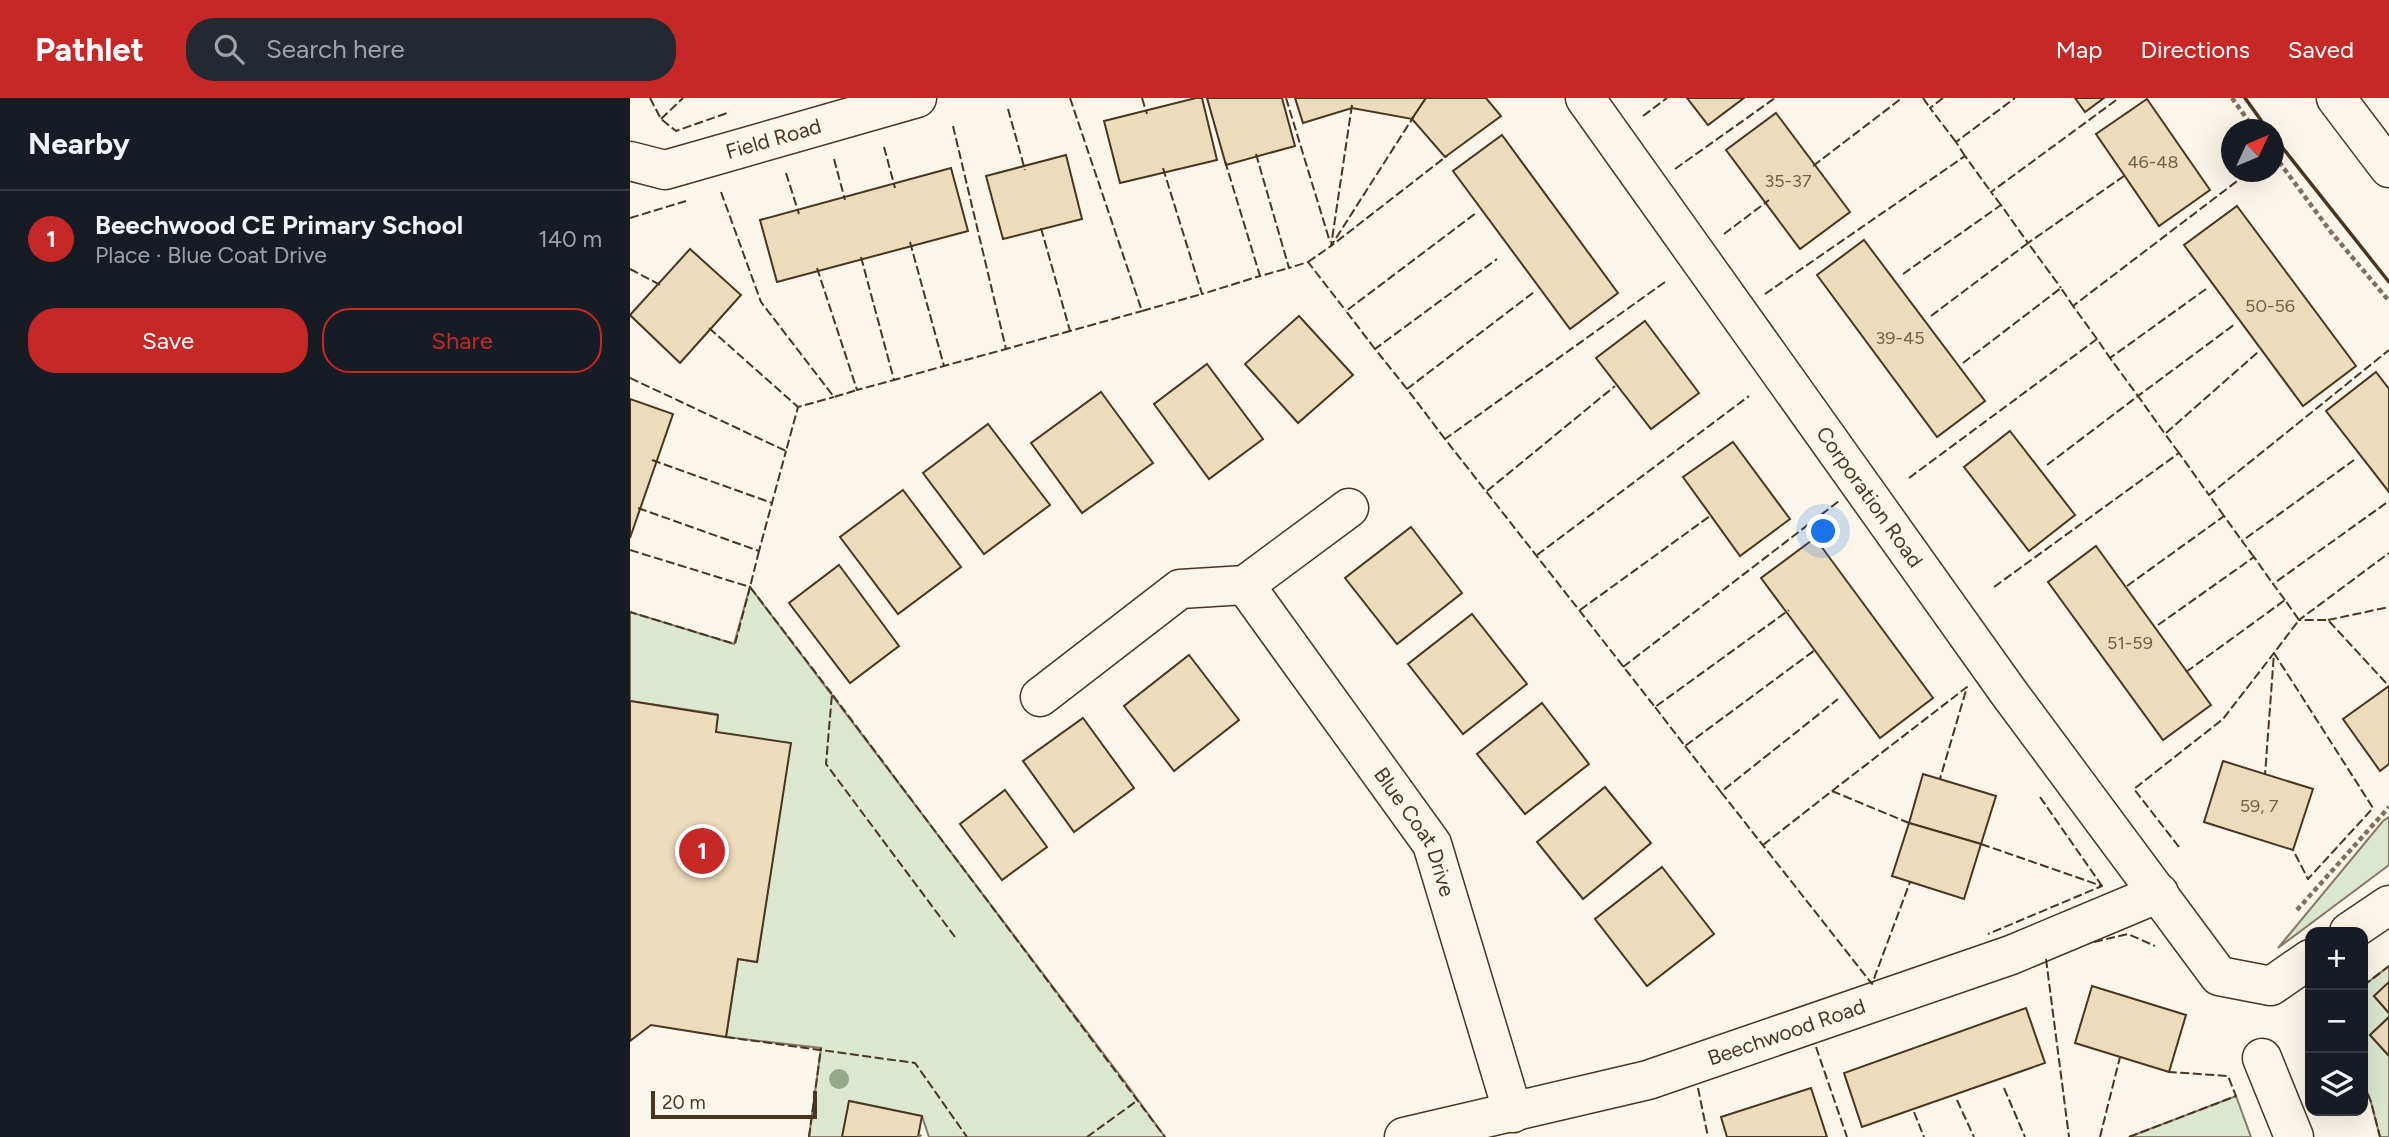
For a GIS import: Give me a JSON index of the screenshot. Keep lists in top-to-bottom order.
{
  "streets": {
    "main road": [
      "Field Road",
      "Corporation Road",
      "Blue Coat Drive",
      "Beechwood Road"
    ]
  },
  "crossings": [
    ["Corporation Road", "Beechwood Road"],
    ["Blue Coat Drive", "Beechwood Road"]
  ],
  "house_numbers": [
    "46-48",
    "35-37",
    "50-56",
    "39-45",
    "51-59",
    "59, 7"
  ],
  "scale_bar": "20 m",
  "north": "top right",
  "page": {
    "header": "Pathlet",
    "search": "Search here",
    "nav": ["Map", "Directions", "Saved"],
    "heading": "Nearby",
    "list": [
      {
        "mark": "1",
        "name": "Beechwood CE Primary School",
        "note": "Place · Blue Coat Drive",
        "value": "140 m"
      }
    ],
    "buttons": ["Save", "Share"],
    "pins": "1",
    "map_buttons": ["+", "−"],
    "scale": "20 m"
  }
}
